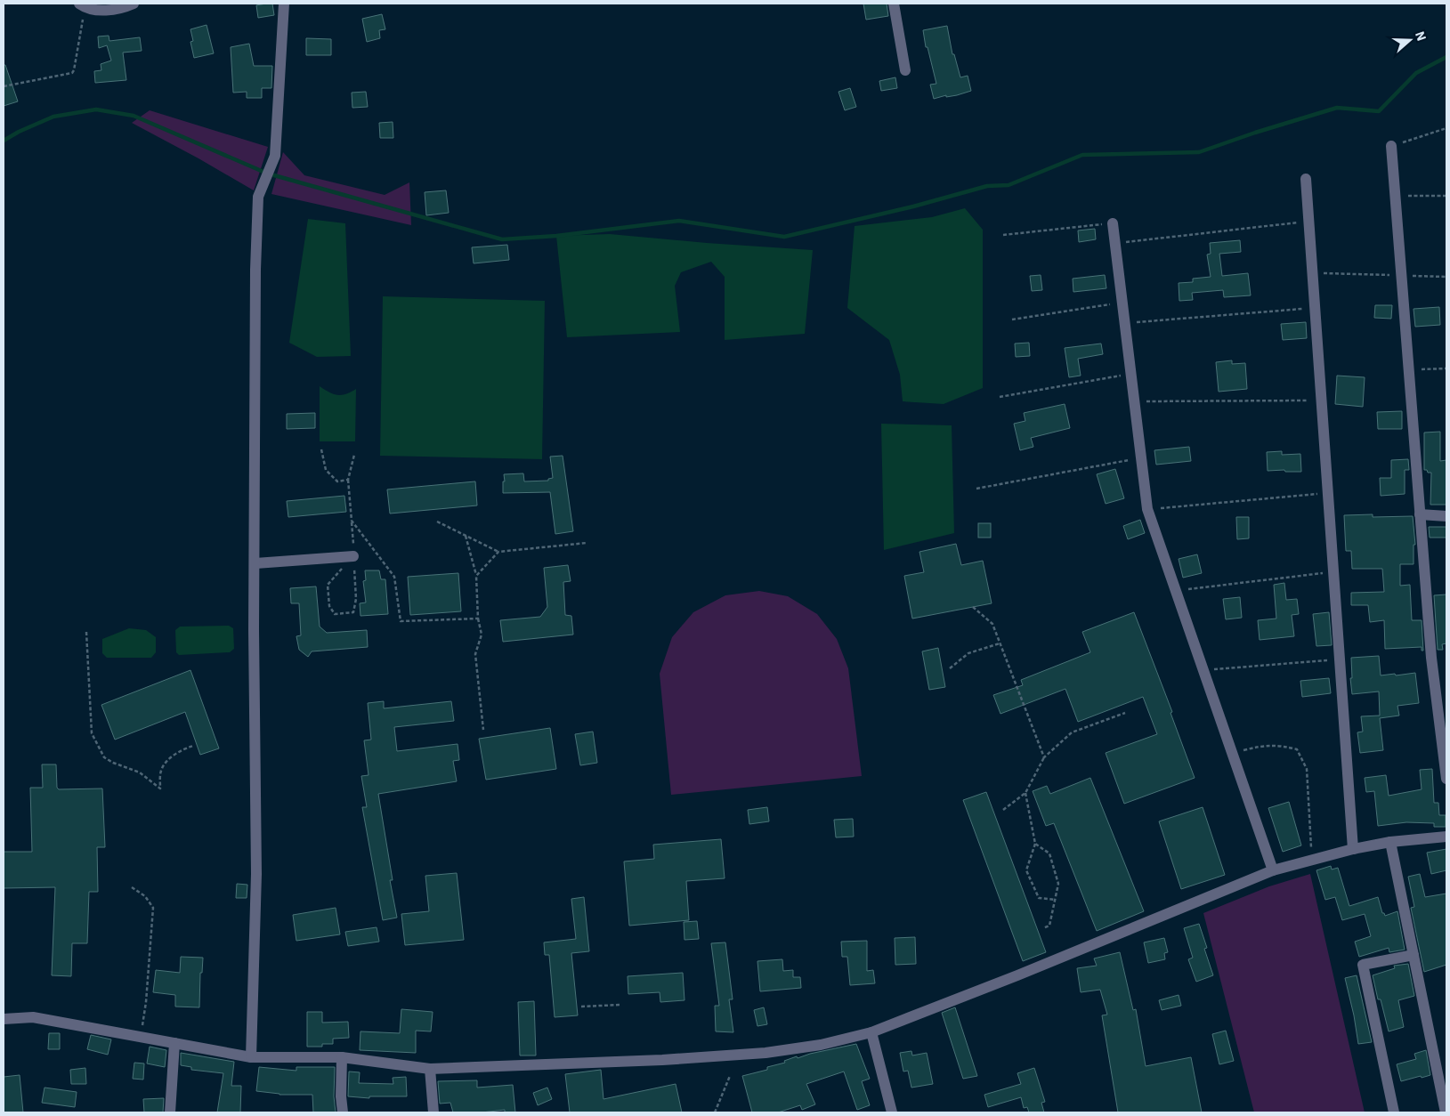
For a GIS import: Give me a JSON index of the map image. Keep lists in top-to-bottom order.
{
  "north": "right"
}
